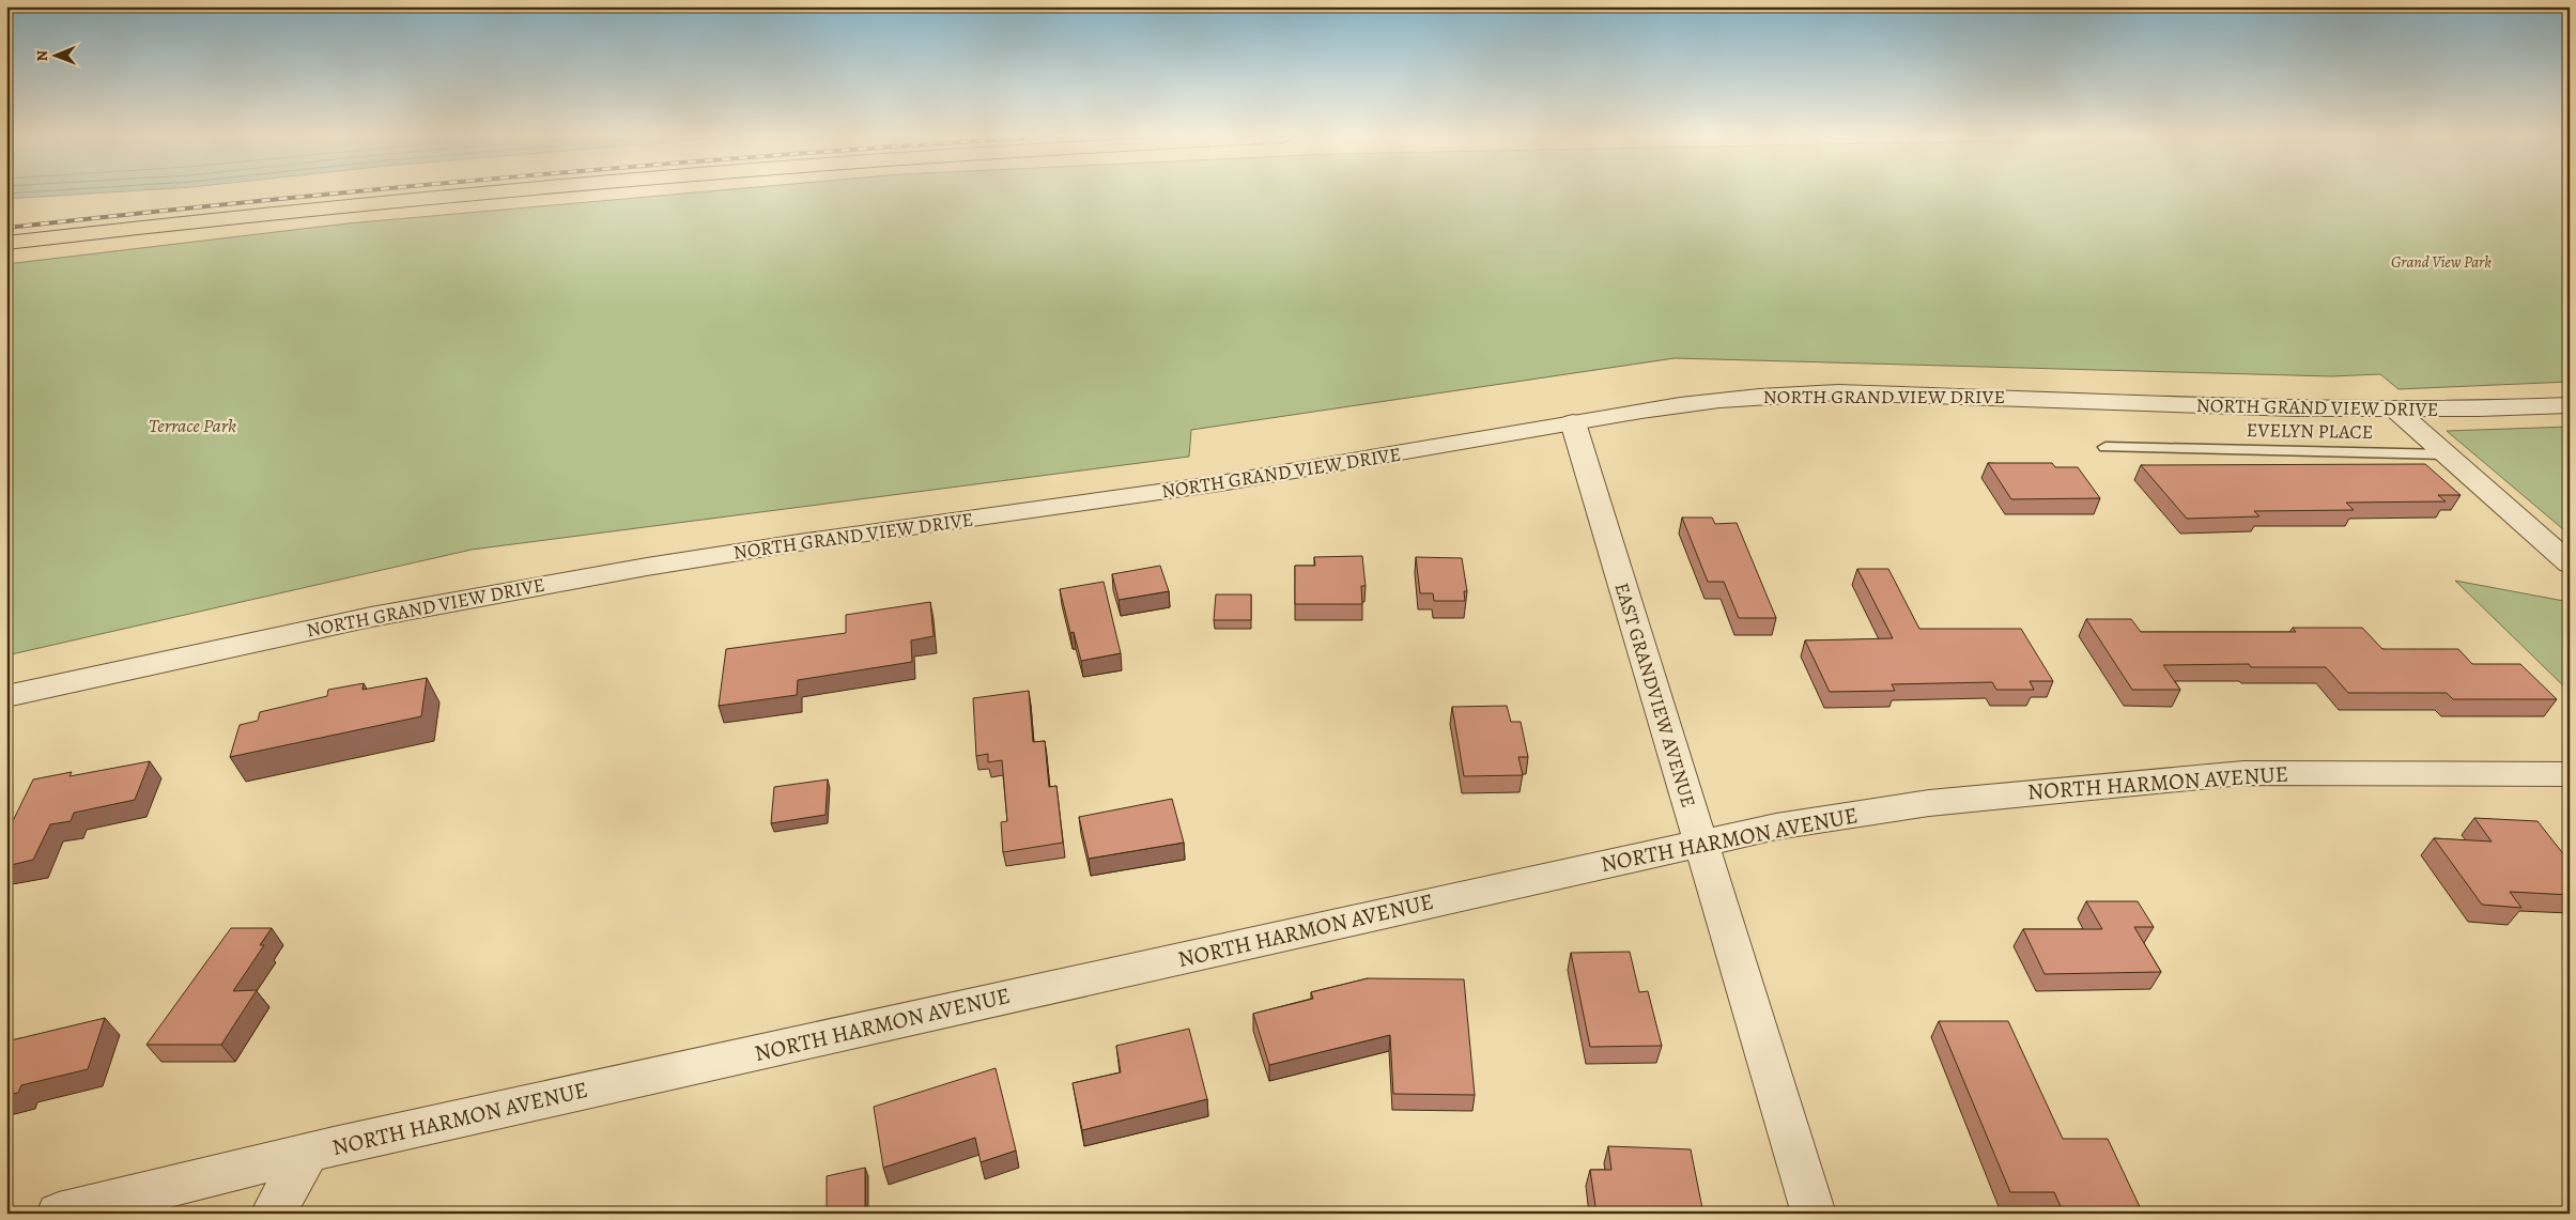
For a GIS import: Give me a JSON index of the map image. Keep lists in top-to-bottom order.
{
  "streets": {
    "street": ["NORTH GRAND VIEW DRIVE", "EAST GRANDVIEW AVENUE", "NORTH HARMON AVENUE"],
    "lane": ["EVELYN PLACE"]
  },
  "crossings": [
    ["NORTH GRAND VIEW DRIVE", "EAST GRANDVIEW AVENUE"],
    ["EAST GRANDVIEW AVENUE", "NORTH HARMON AVENUE"]
  ],
  "parks": ["Grand View Park", "Terrace Park"],
  "north": "left"
}
